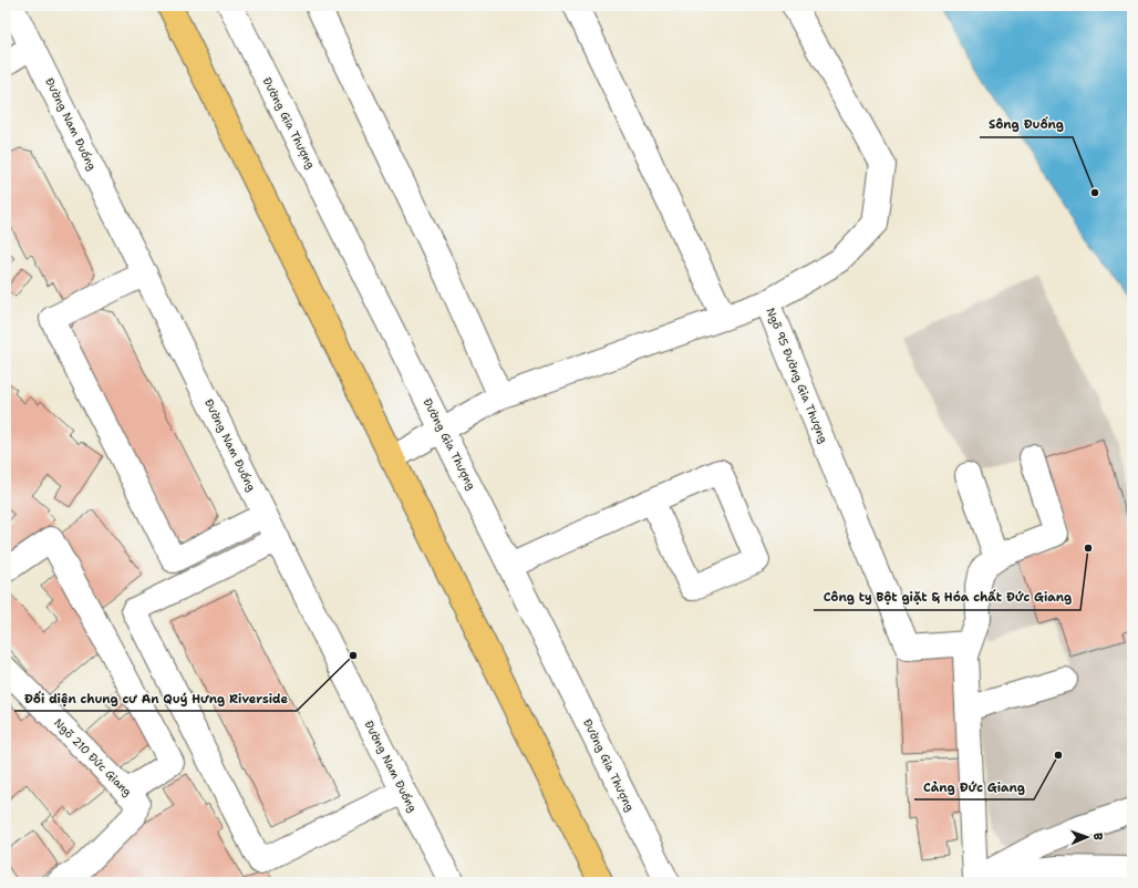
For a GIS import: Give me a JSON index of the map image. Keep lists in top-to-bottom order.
{
  "streets": {
    "street": [
      "Đường Gia Thượng",
      "Đường Nam Đuống",
      "Ngõ 95 Đường Gia Thượng",
      "Ngõ 210 Đức Giang"
    ]
  },
  "crossings": [
    ["Đường Gia Thượng", "Ngõ 95 Đường Gia Thượng"]
  ],
  "places": [
    "Sông Đuống",
    "Công ty Bột giặt & Hóa chất Đức Giang",
    "Đối diện chung cư An Quý Hưng Riverside",
    "Cảng Đức Giang"
  ],
  "north": "right"
}
